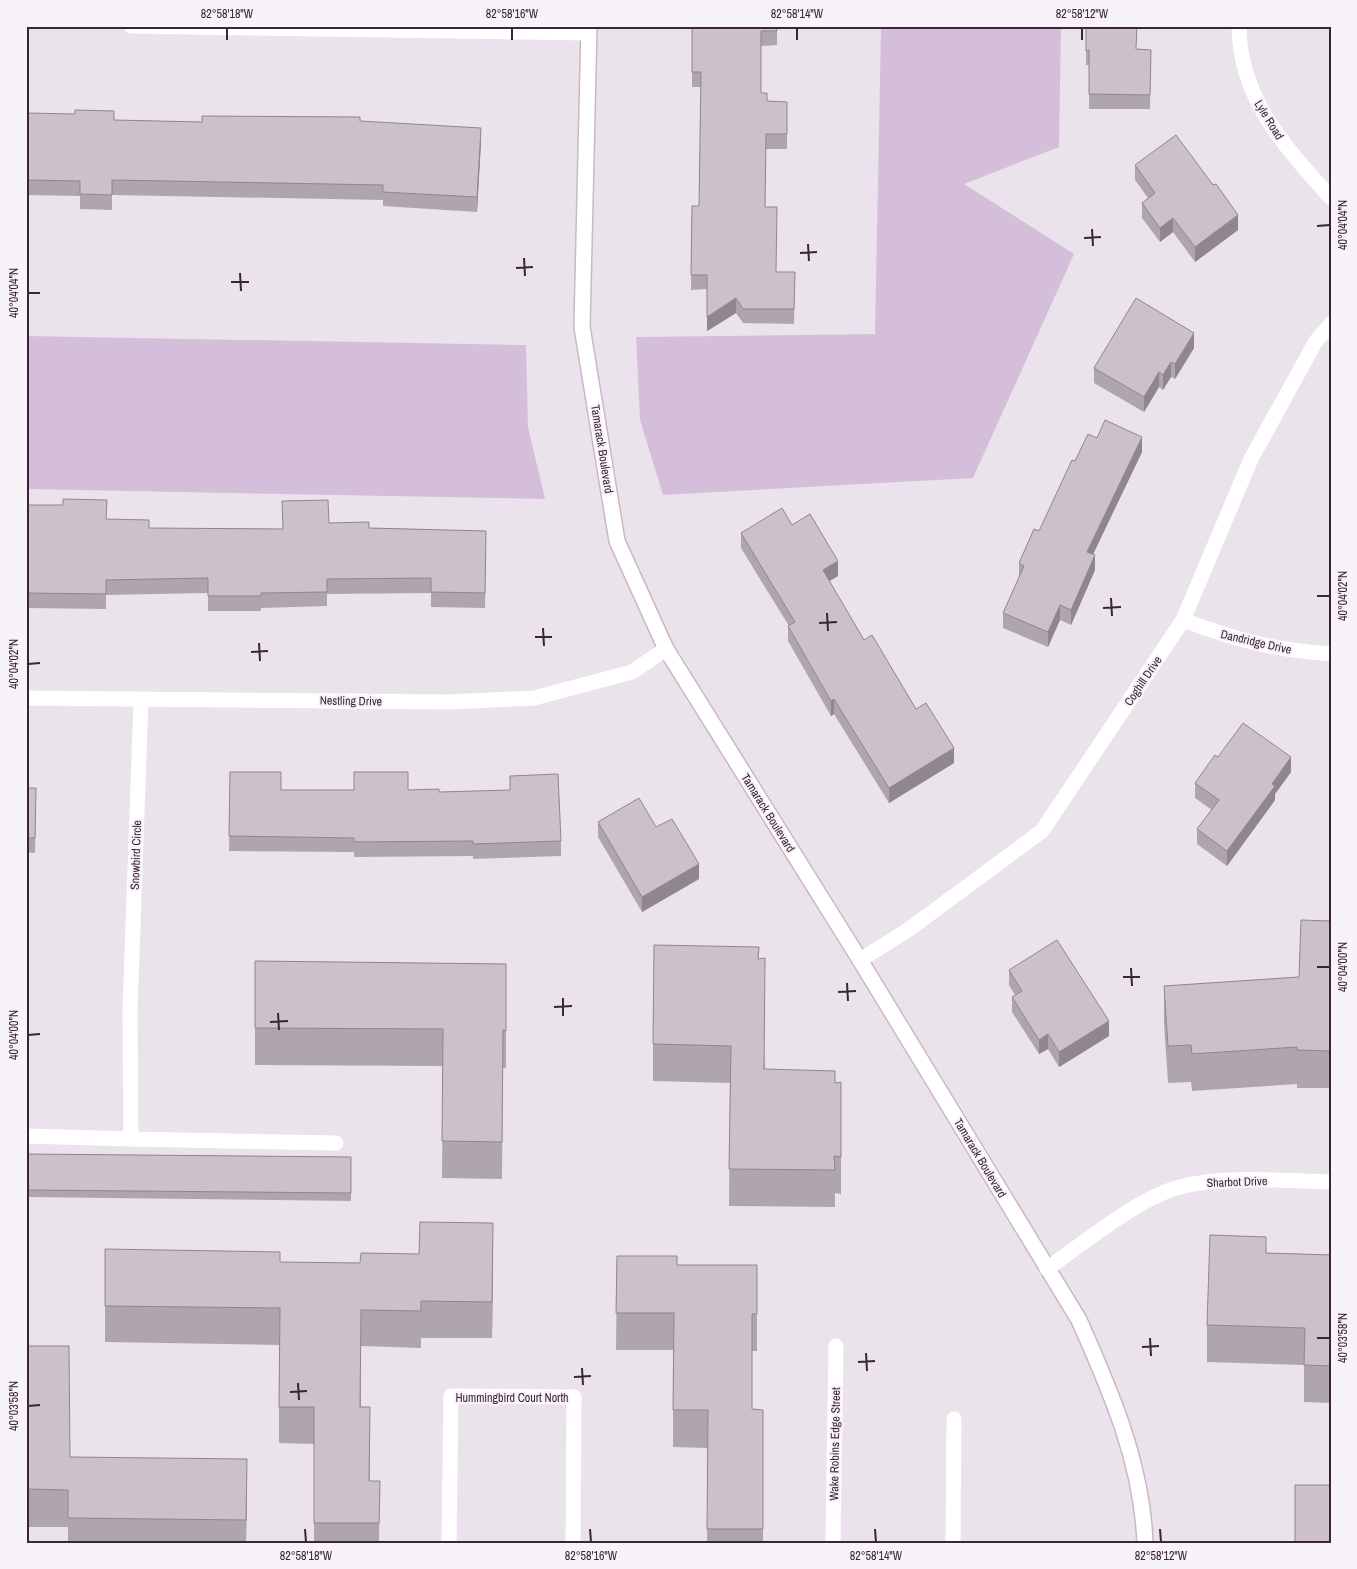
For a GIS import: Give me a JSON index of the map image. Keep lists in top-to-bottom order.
{
  "streets": {
    "street": [
      "Lyle Road",
      "Tamarack Boulevard",
      "Dandridge Drive",
      "Coghill Drive",
      "Nestling Drive",
      "Snowbird Circle",
      "Sharbot Drive",
      "Hummingbird Court North",
      "Wake Robins Edge Street"
    ]
  },
  "crossings": [
    ["Tamarack Boulevard", "Coghill Drive"],
    ["Tamarack Boulevard", "Nestling Drive"],
    ["Tamarack Boulevard", "Sharbot Drive"],
    ["Dandridge Drive", "Coghill Drive"],
    ["Nestling Drive", "Snowbird Circle"]
  ],
  "coordinates": [
    "82°58'18\"W",
    "82°58'16\"W",
    "82°58'14\"W",
    "82°58'12\"W",
    "40°04'04\"N",
    "40°04'02\"N",
    "40°04'00\"N",
    "40°03'58\"N"
  ]
}
